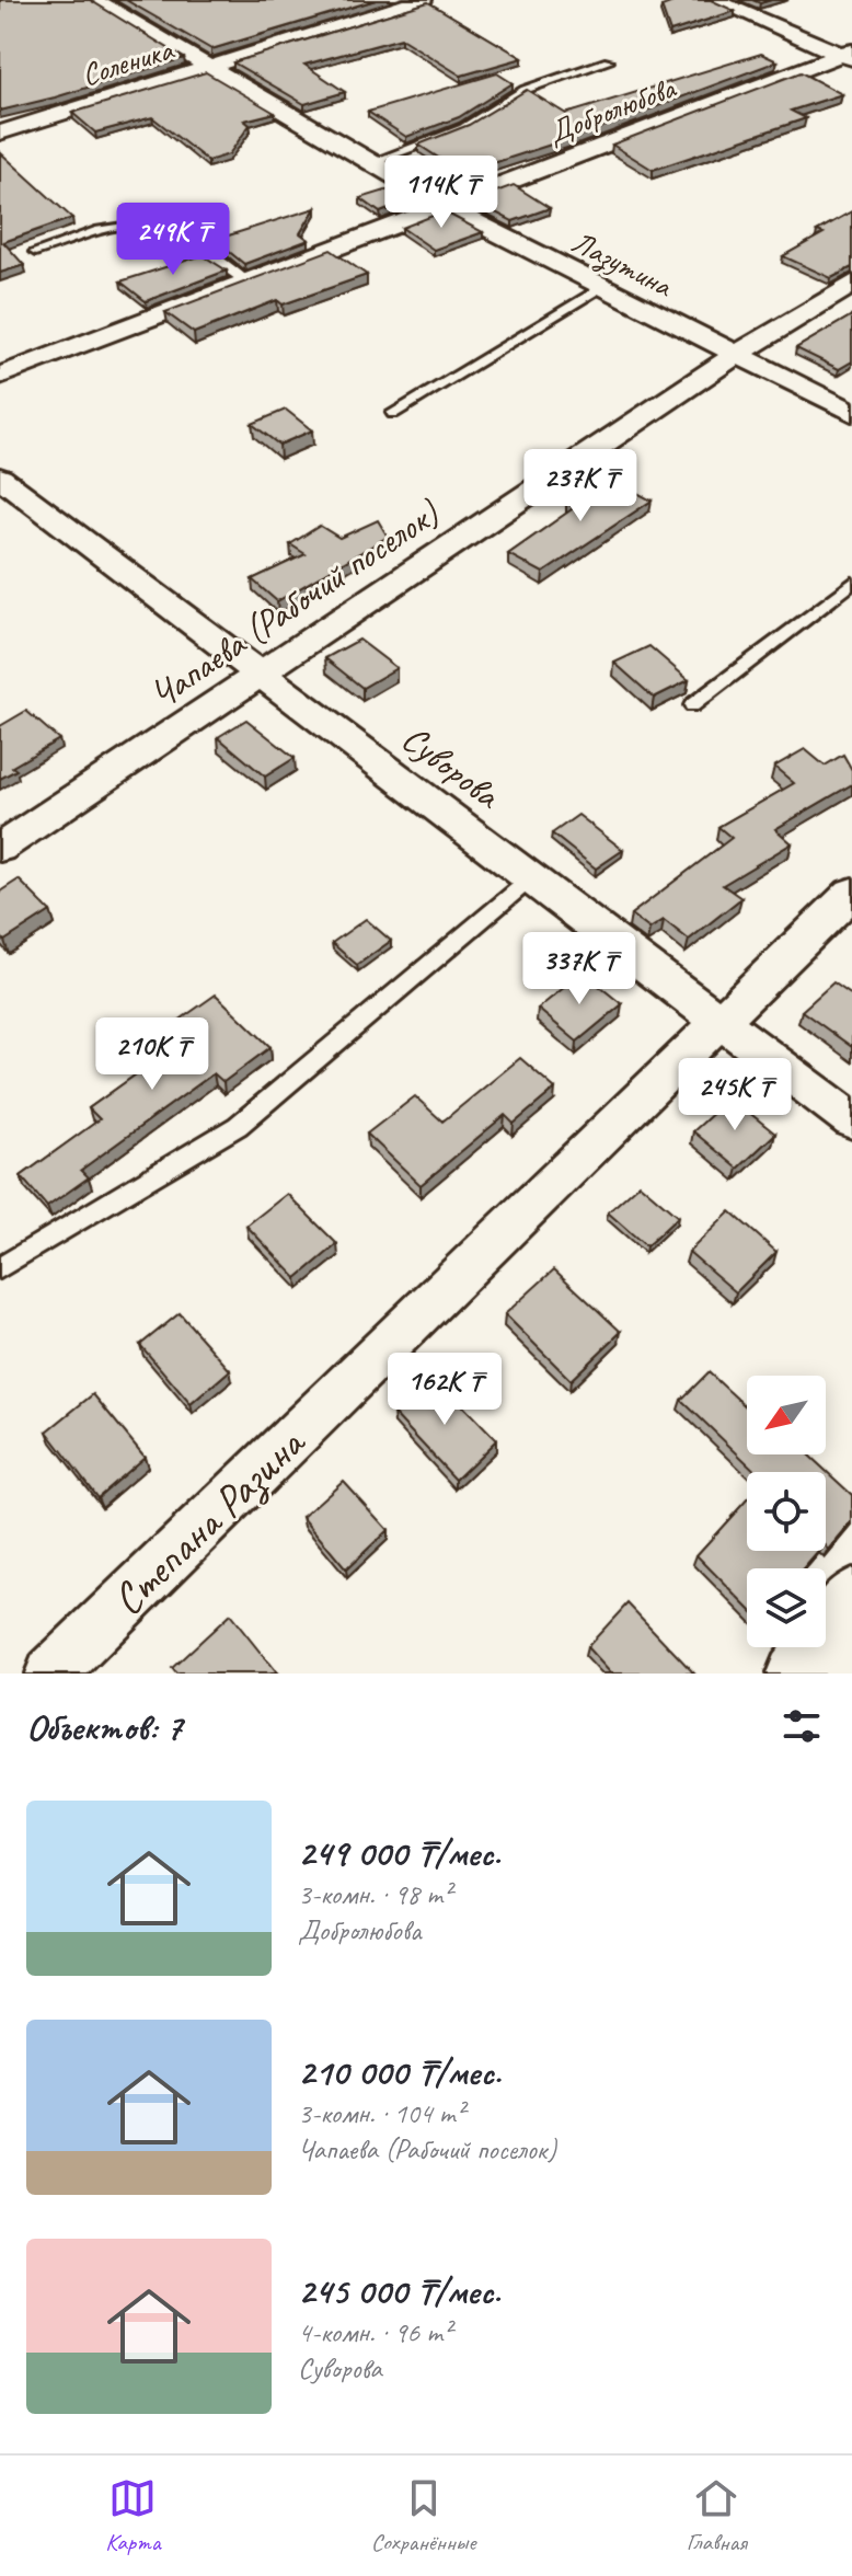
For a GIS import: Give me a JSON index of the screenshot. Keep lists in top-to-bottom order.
{
  "streets": {
    "street": [
      "Соленика",
      "Добролюбова",
      "Лазутина",
      "Чапаева (Рабочий поселок)",
      "Суворова",
      "Степана Разина"
    ]
  },
  "crossings": [
    ["Соленика", "Лазутина"],
    ["Добролюбова", "Лазутина"],
    ["Лазутина", "Чапаева (Рабочий поселок)"],
    ["Чапаева (Рабочий поселок)", "Суворова"],
    ["Суворова", "Степана Разина"]
  ],
  "north": "bottom left",
  "page": {
    "price": [
      "114K ₸",
      "249K ₸",
      "237K ₸",
      "337K ₸",
      "210K ₸",
      "245K ₸",
      "162K ₸"
    ],
    "heading": "Объектов: 7",
    "list": [
      {
        "name": "249 000 ₸/мес.",
        "note": "3-комн. · 98 m² · Добролюбова"
      },
      {
        "name": "210 000 ₸/мес.",
        "note": "3-комн. · 104 m² · Чапаева (Рабочий поселок)"
      },
      {
        "name": "245 000 ₸/мес.",
        "note": "4-комн. · 96 m² · Суворова"
      }
    ],
    "tabs": ["Карта", "Сохранённые", "Главная"]
  }
}
